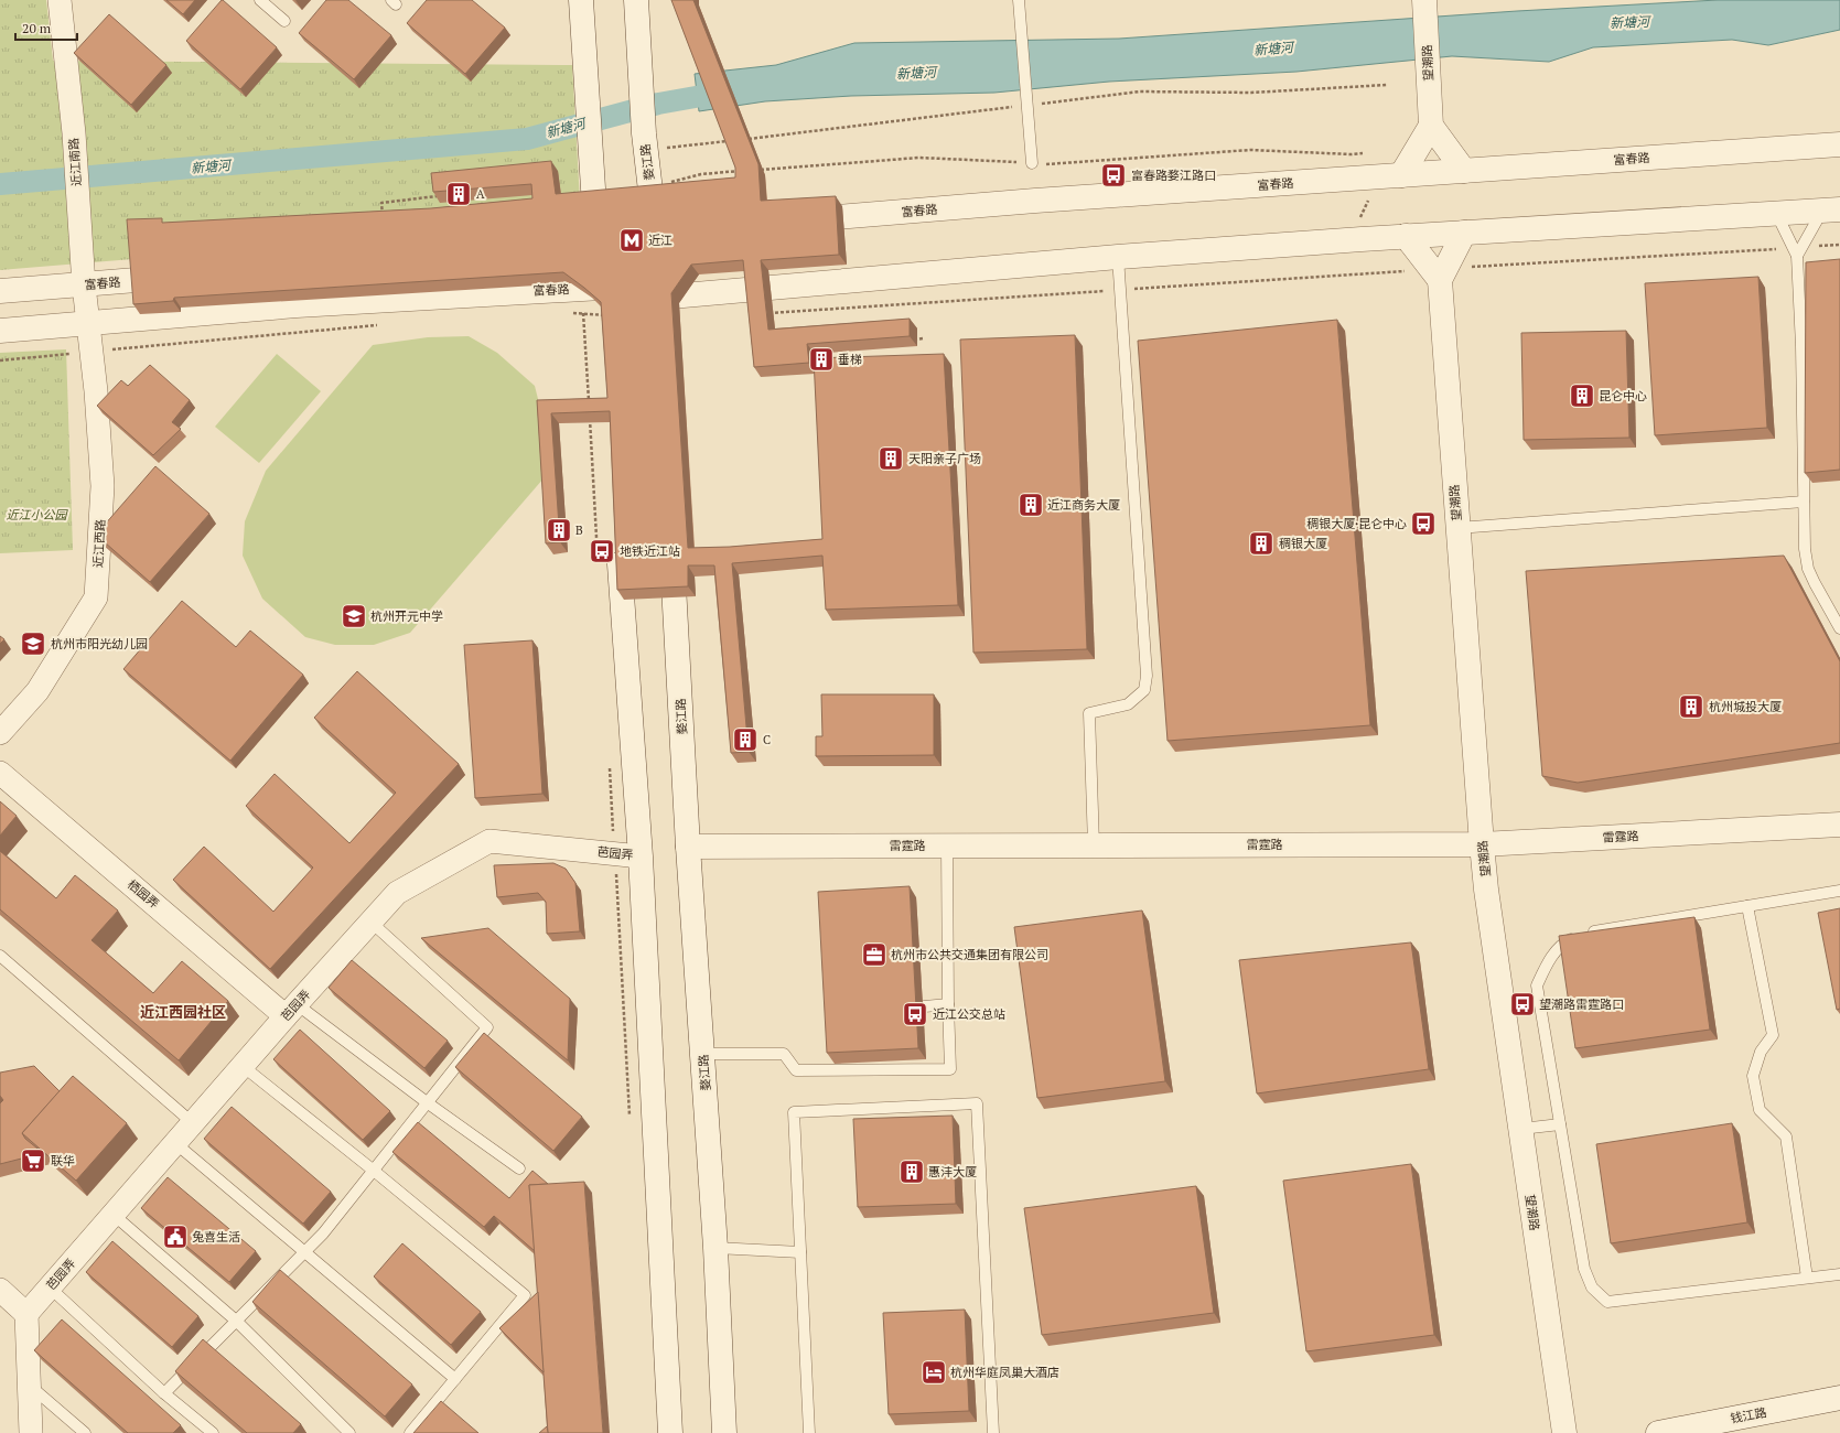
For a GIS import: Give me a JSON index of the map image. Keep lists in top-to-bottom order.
{
  "streets": {
    "street": [
      "望潮路",
      "富春路",
      "近江南路",
      "婺江路",
      "近江西路",
      "雷霆路",
      "芭园弄",
      "栖园弄",
      "钱江路"
    ]
  },
  "crossings": [
    ["望潮路", "雷霆路"],
    ["富春路", "近江南路"],
    ["富春路", "近江西路"],
    ["近江南路", "近江西路"],
    ["婺江路", "雷霆路"],
    ["芭园弄", "栖园弄"]
  ],
  "districts": ["近江西园社区"],
  "water": ["新塘河"],
  "parks": ["近江小公园"],
  "places": {
    "bus stop": [
      "富春路婺江路口",
      "稠银大厦·昆仑中心",
      "地铁近江站",
      "望潮路雷霆路口",
      "近江公交总站"
    ],
    "building": [
      "A",
      "垂梯",
      "昆仑中心",
      "天阳亲子广场",
      "近江商务大厦",
      "B",
      "稠银大厦",
      "杭州城投大厦",
      "C",
      "惠沣大厦"
    ],
    "metro station": ["近江"],
    "school or university": ["杭州开元中学", "杭州市阳光幼儿园"],
    "office": ["杭州市公共交通集团有限公司"],
    "supermarket": ["联华"],
    "public building": ["兔喜生活"],
    "hotel": ["杭州华庭凤巢大酒店"]
  },
  "scale_bar": "20 m"
}
